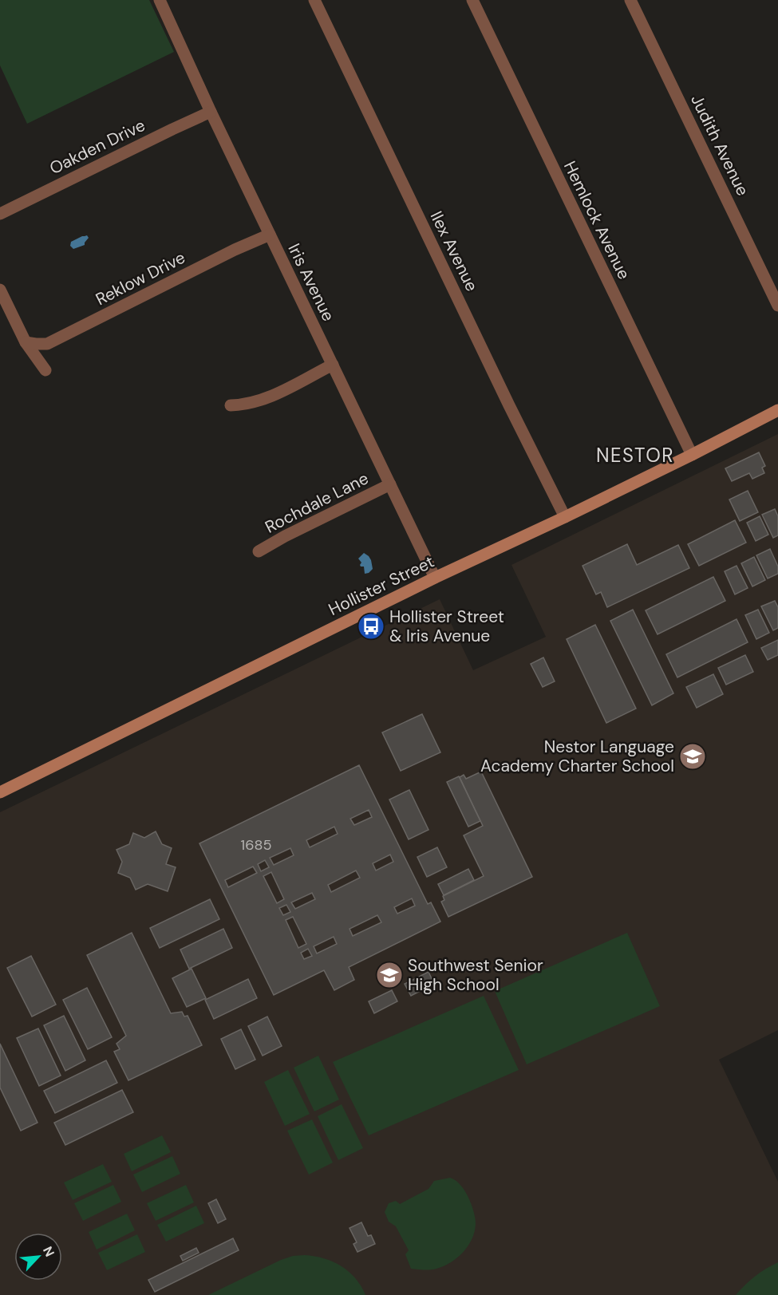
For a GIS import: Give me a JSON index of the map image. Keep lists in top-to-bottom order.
{
  "streets": {
    "main road": ["Hollister Street"],
    "street": [
      "Judith Avenue",
      "Oakden Drive",
      "Hemlock Avenue",
      "Ilex Avenue",
      "Reklow Drive",
      "Iris Avenue",
      "Rochdale Lane"
    ]
  },
  "crossings": [
    ["Oakden Drive", "Iris Avenue"],
    ["Hemlock Avenue", "Hollister Street"],
    ["Ilex Avenue", "Hollister Street"],
    ["Reklow Drive", "Iris Avenue"],
    ["Iris Avenue", "Rochdale Lane"],
    ["Iris Avenue", "Hollister Street"]
  ],
  "districts": ["NESTOR"],
  "places": {
    "bus stop": ["Hollister Street & Iris Avenue"],
    "school or university": ["Nestor Language Academy Charter School", "Southwest Senior High School"]
  },
  "house_numbers": ["1685"],
  "north": "top right"
}
